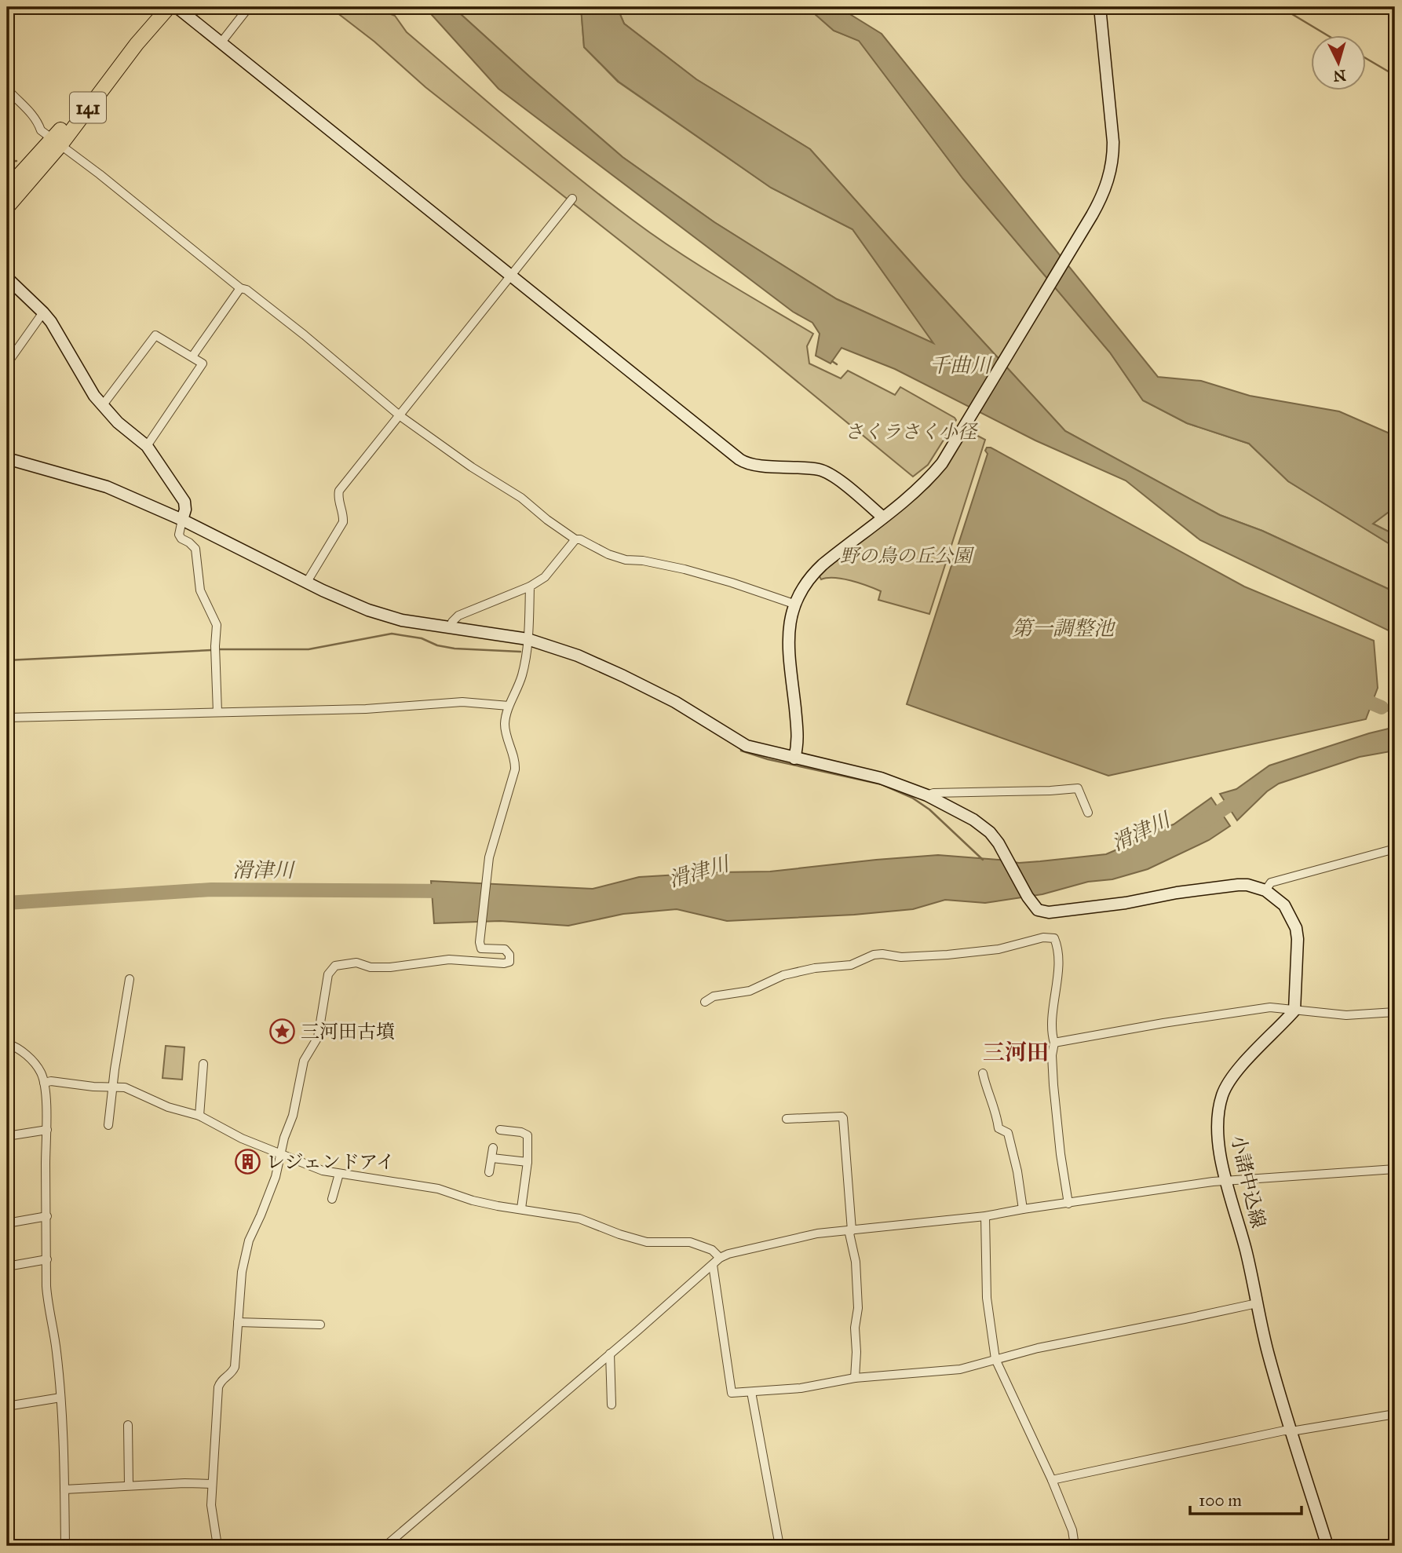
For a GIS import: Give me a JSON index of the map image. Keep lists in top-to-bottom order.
{
  "streets": {
    "highway": ["141"],
    "main road": ["小諸中込線"]
  },
  "districts": ["三河田"],
  "water": ["千曲川", "第一調整池", "滑津川"],
  "parks": ["さくラさく小径", "野の鳥の丘公園"],
  "places": {
    "place": ["三河田古墳"],
    "building": ["レジェンドアイ"]
  },
  "scale_bar": "100 m",
  "north": "bottom"
}
